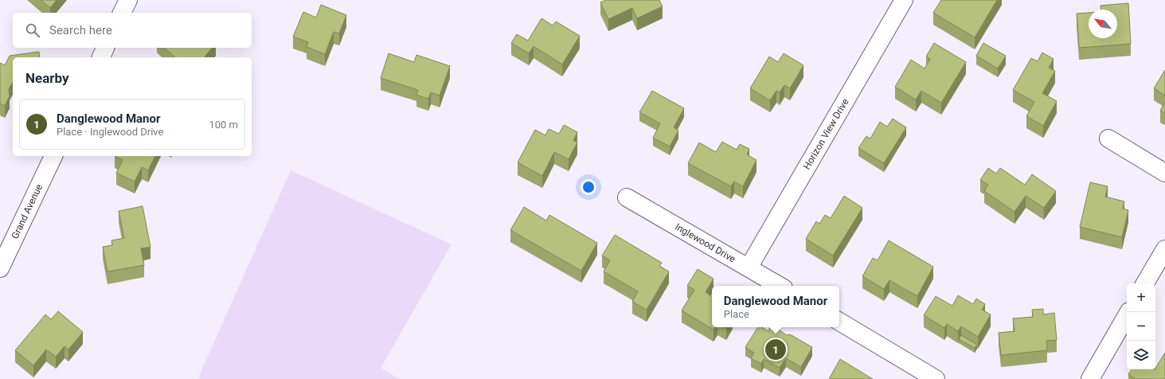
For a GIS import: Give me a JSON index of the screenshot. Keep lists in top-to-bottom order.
{
  "streets": {
    "street": ["Horizon View Drive", "Grand Avenue", "Inglewood Drive"]
  },
  "crossings": [
    ["Horizon View Drive", "Inglewood Drive"]
  ],
  "north": "top left",
  "page": {
    "search": "Search here",
    "heading": "Nearby",
    "list": [
      {
        "mark": "1",
        "name": "Danglewood Manor",
        "note": "Place · Inglewood Drive",
        "value": "100 m"
      }
    ],
    "map_buttons": ["+", "−"],
    "popup": ["Danglewood Manor", "Place"],
    "pins": "1"
  }
}
